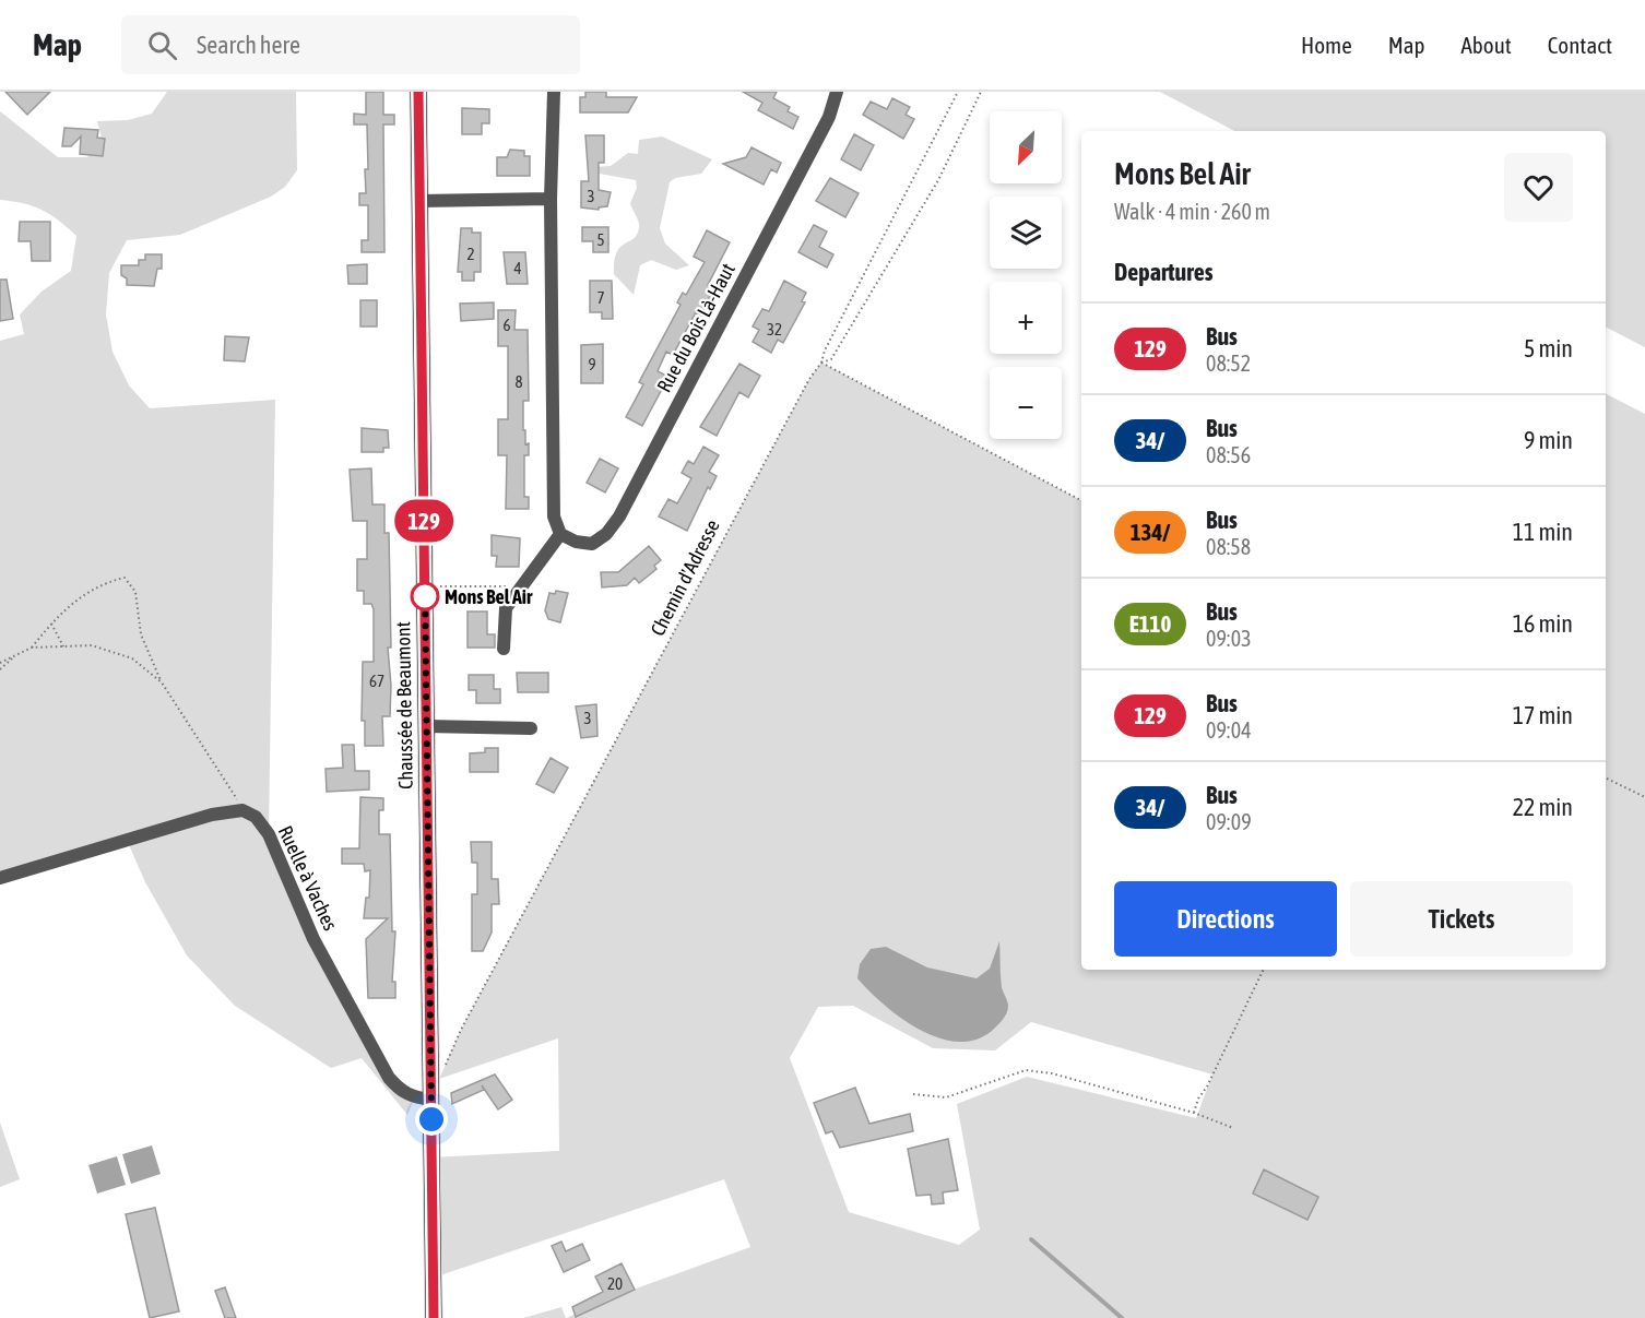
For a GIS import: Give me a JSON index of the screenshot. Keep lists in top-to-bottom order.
{
  "streets": {
    "main road": ["Chaussée de Beaumont"],
    "street": ["Rue du Bois Là-Haut", "Ruelle à Vaches"],
    "path": ["Chemin d'Adresse"]
  },
  "crossings": [
    ["Chaussée de Beaumont", "Ruelle à Vaches"]
  ],
  "places": ["Mons Bel Air"],
  "lines": ["bus line 129"],
  "house_numbers": [
    "3",
    "5",
    "2",
    "4",
    "7",
    "6",
    "32",
    "9",
    "8",
    "67",
    "3",
    "20"
  ],
  "north": "bottom left",
  "page": {
    "header": "Map",
    "search": "Search here",
    "nav": [
      "Home",
      "Map",
      "About",
      "Contact"
    ],
    "on_map": "129",
    "map_buttons": ["+", "−"],
    "heading": [
      ["Mons Bel Air", "Walk · 4 min · 260 m"],
      "Departures"
    ],
    "list": [
      {
        "mark": "129",
        "name": "Bus",
        "note": "08:52",
        "value": "5 min"
      },
      {
        "mark": "34/",
        "name": "Bus",
        "note": "08:56",
        "value": "9 min"
      },
      {
        "mark": "134/",
        "name": "Bus",
        "note": "08:58",
        "value": "11 min"
      },
      {
        "mark": "E110",
        "name": "Bus",
        "note": "09:03",
        "value": "16 min"
      },
      {
        "mark": "129",
        "name": "Bus",
        "note": "09:04",
        "value": "17 min"
      },
      {
        "mark": "34/",
        "name": "Bus",
        "note": "09:09",
        "value": "22 min"
      }
    ],
    "buttons": ["Directions", "Tickets"]
  }
}
